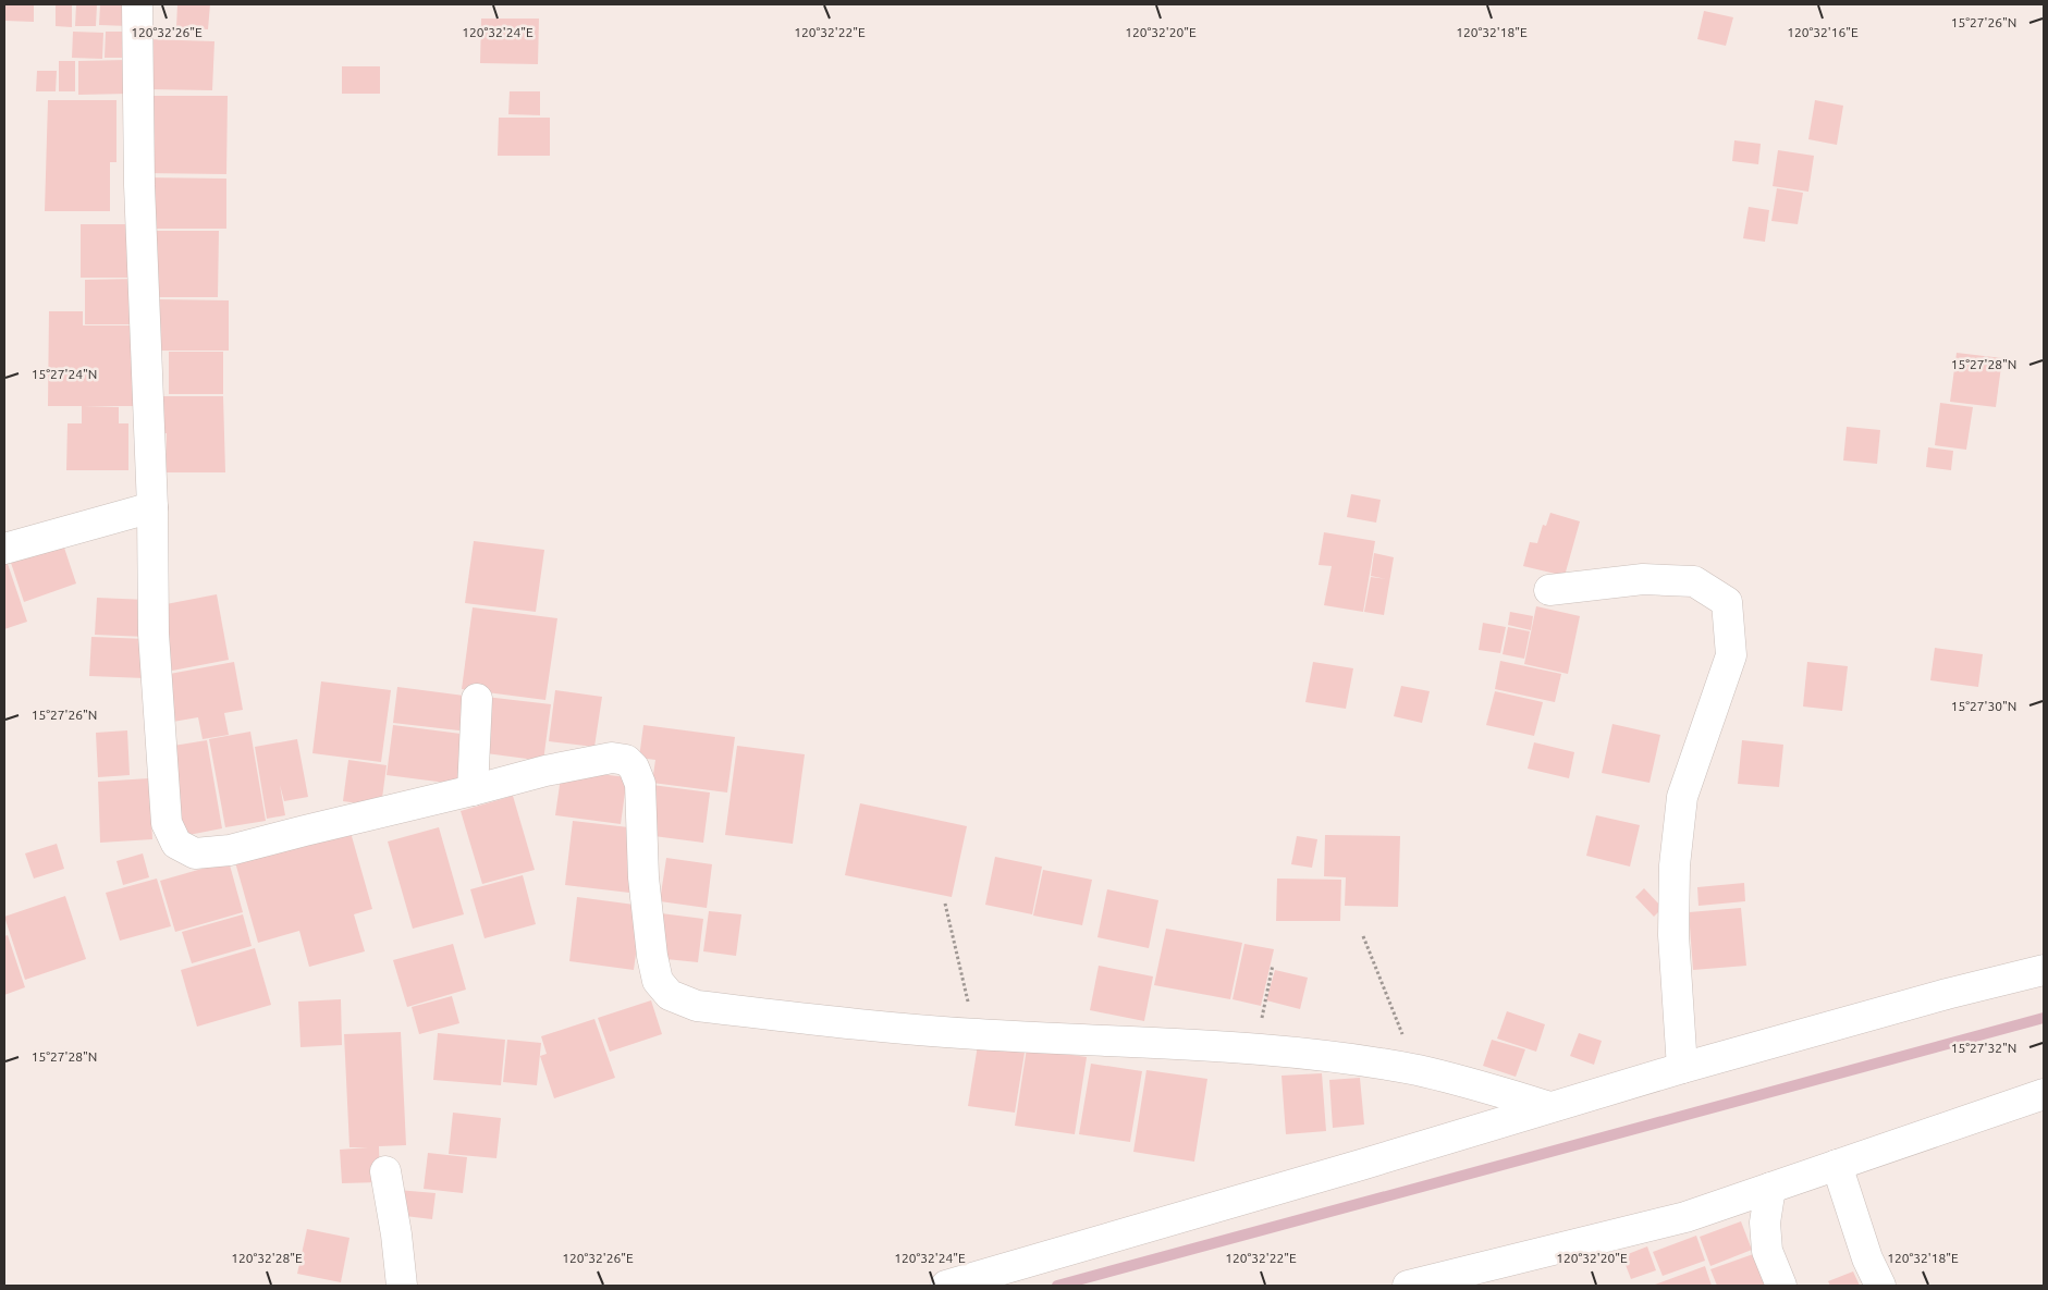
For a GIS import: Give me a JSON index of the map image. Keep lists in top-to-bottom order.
{
  "coordinates": [
    "15°27'26\"N",
    "120°32'26\"E",
    "120°32'24\"E",
    "120°32'22\"E",
    "120°32'20\"E",
    "120°32'18\"E",
    "120°32'16\"E",
    "15°27'28\"N",
    "15°27'24\"N",
    "15°27'30\"N",
    "15°27'32\"N",
    "120°32'28\"E"
  ]
}
